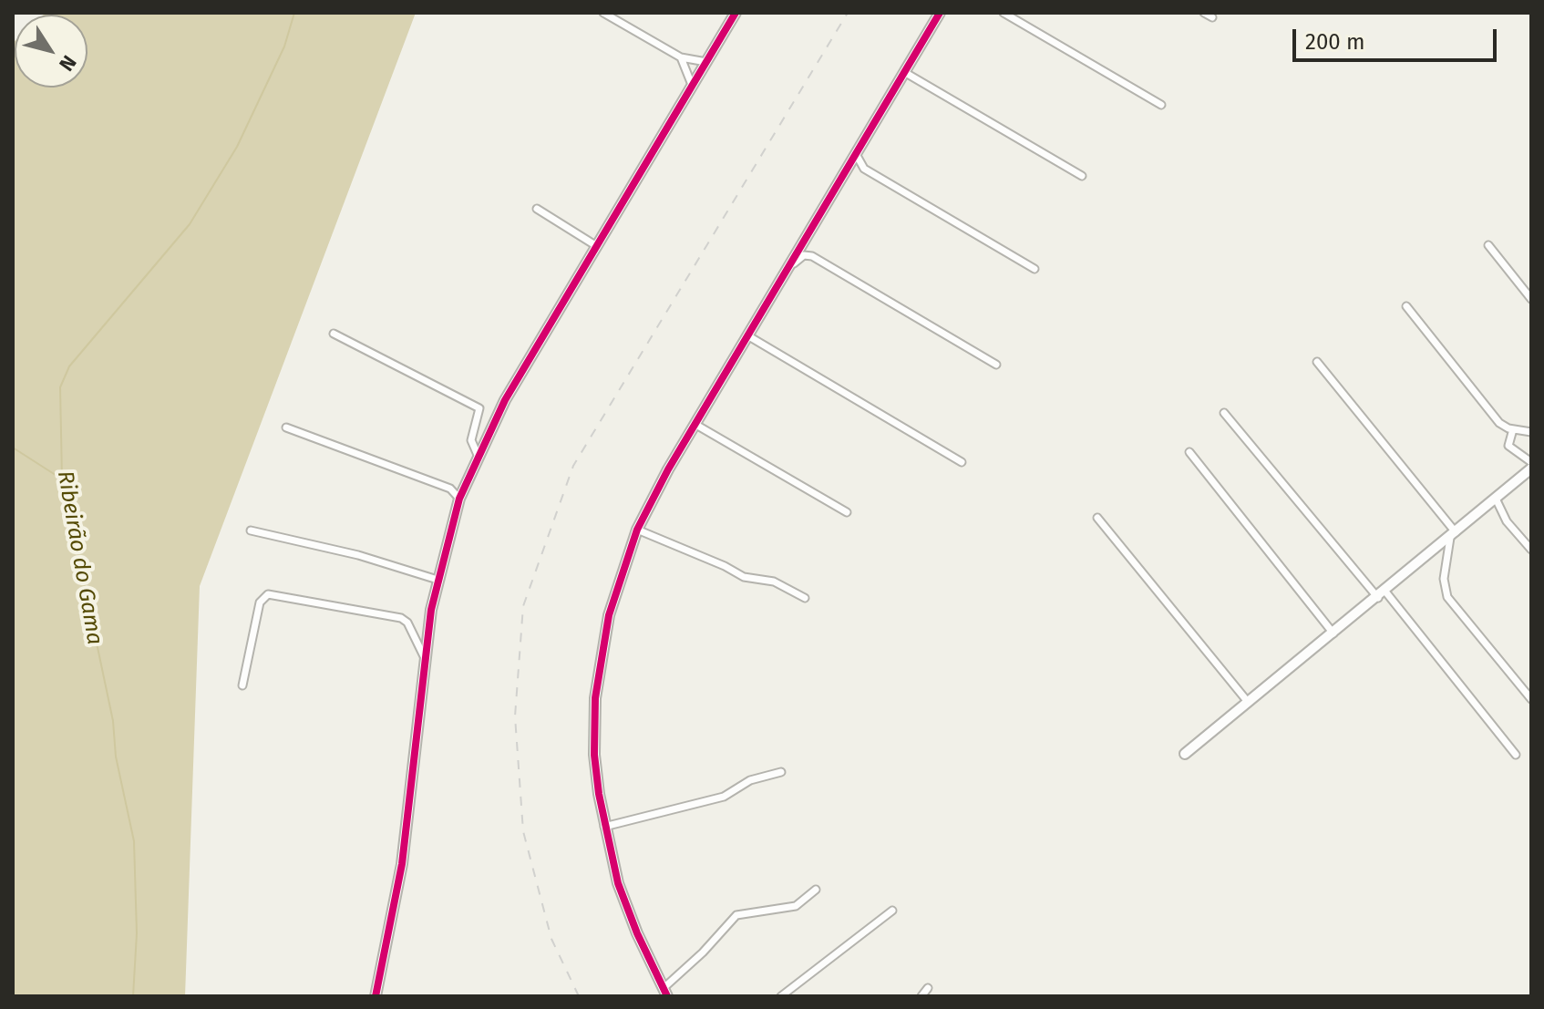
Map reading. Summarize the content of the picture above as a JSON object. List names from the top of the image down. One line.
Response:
{"water":["Ribeirão do Gama"],"scale_bar":"200 m","north":"bottom right"}
